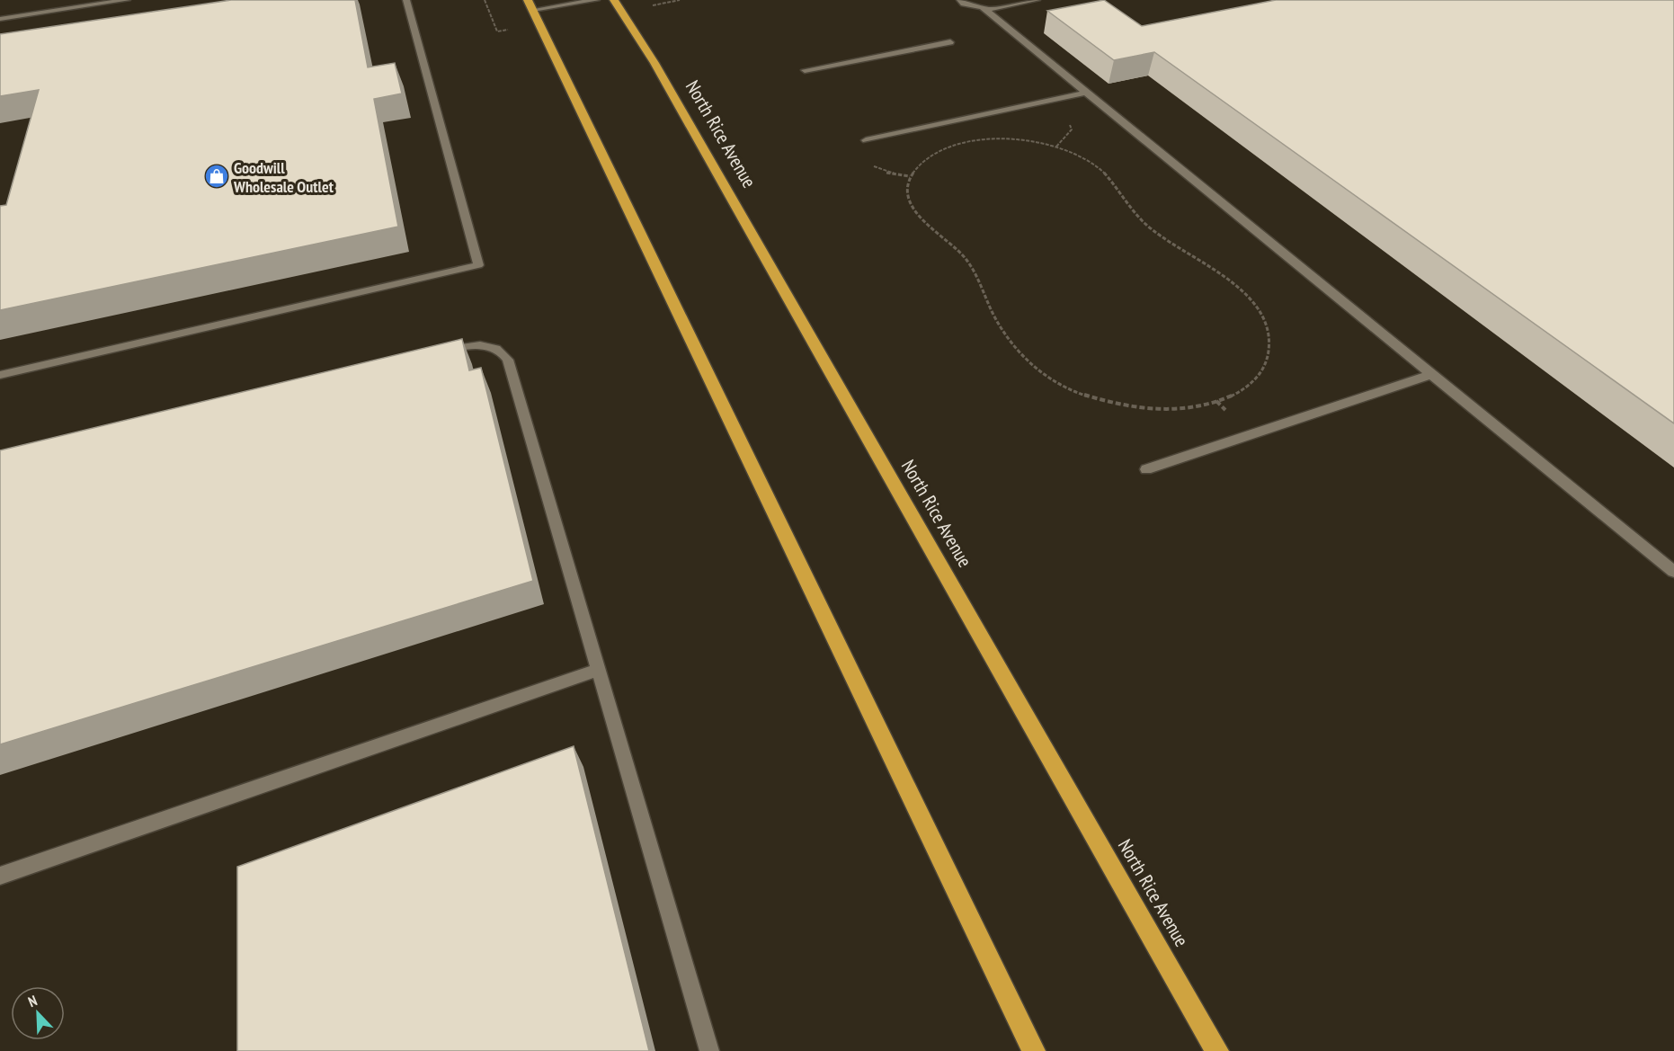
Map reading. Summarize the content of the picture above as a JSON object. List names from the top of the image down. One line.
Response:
{"streets":{"highway":["North Rice Avenue"]},"places":{"shop":["Goodwill Wholesale Outlet"]},"north":"top left"}
